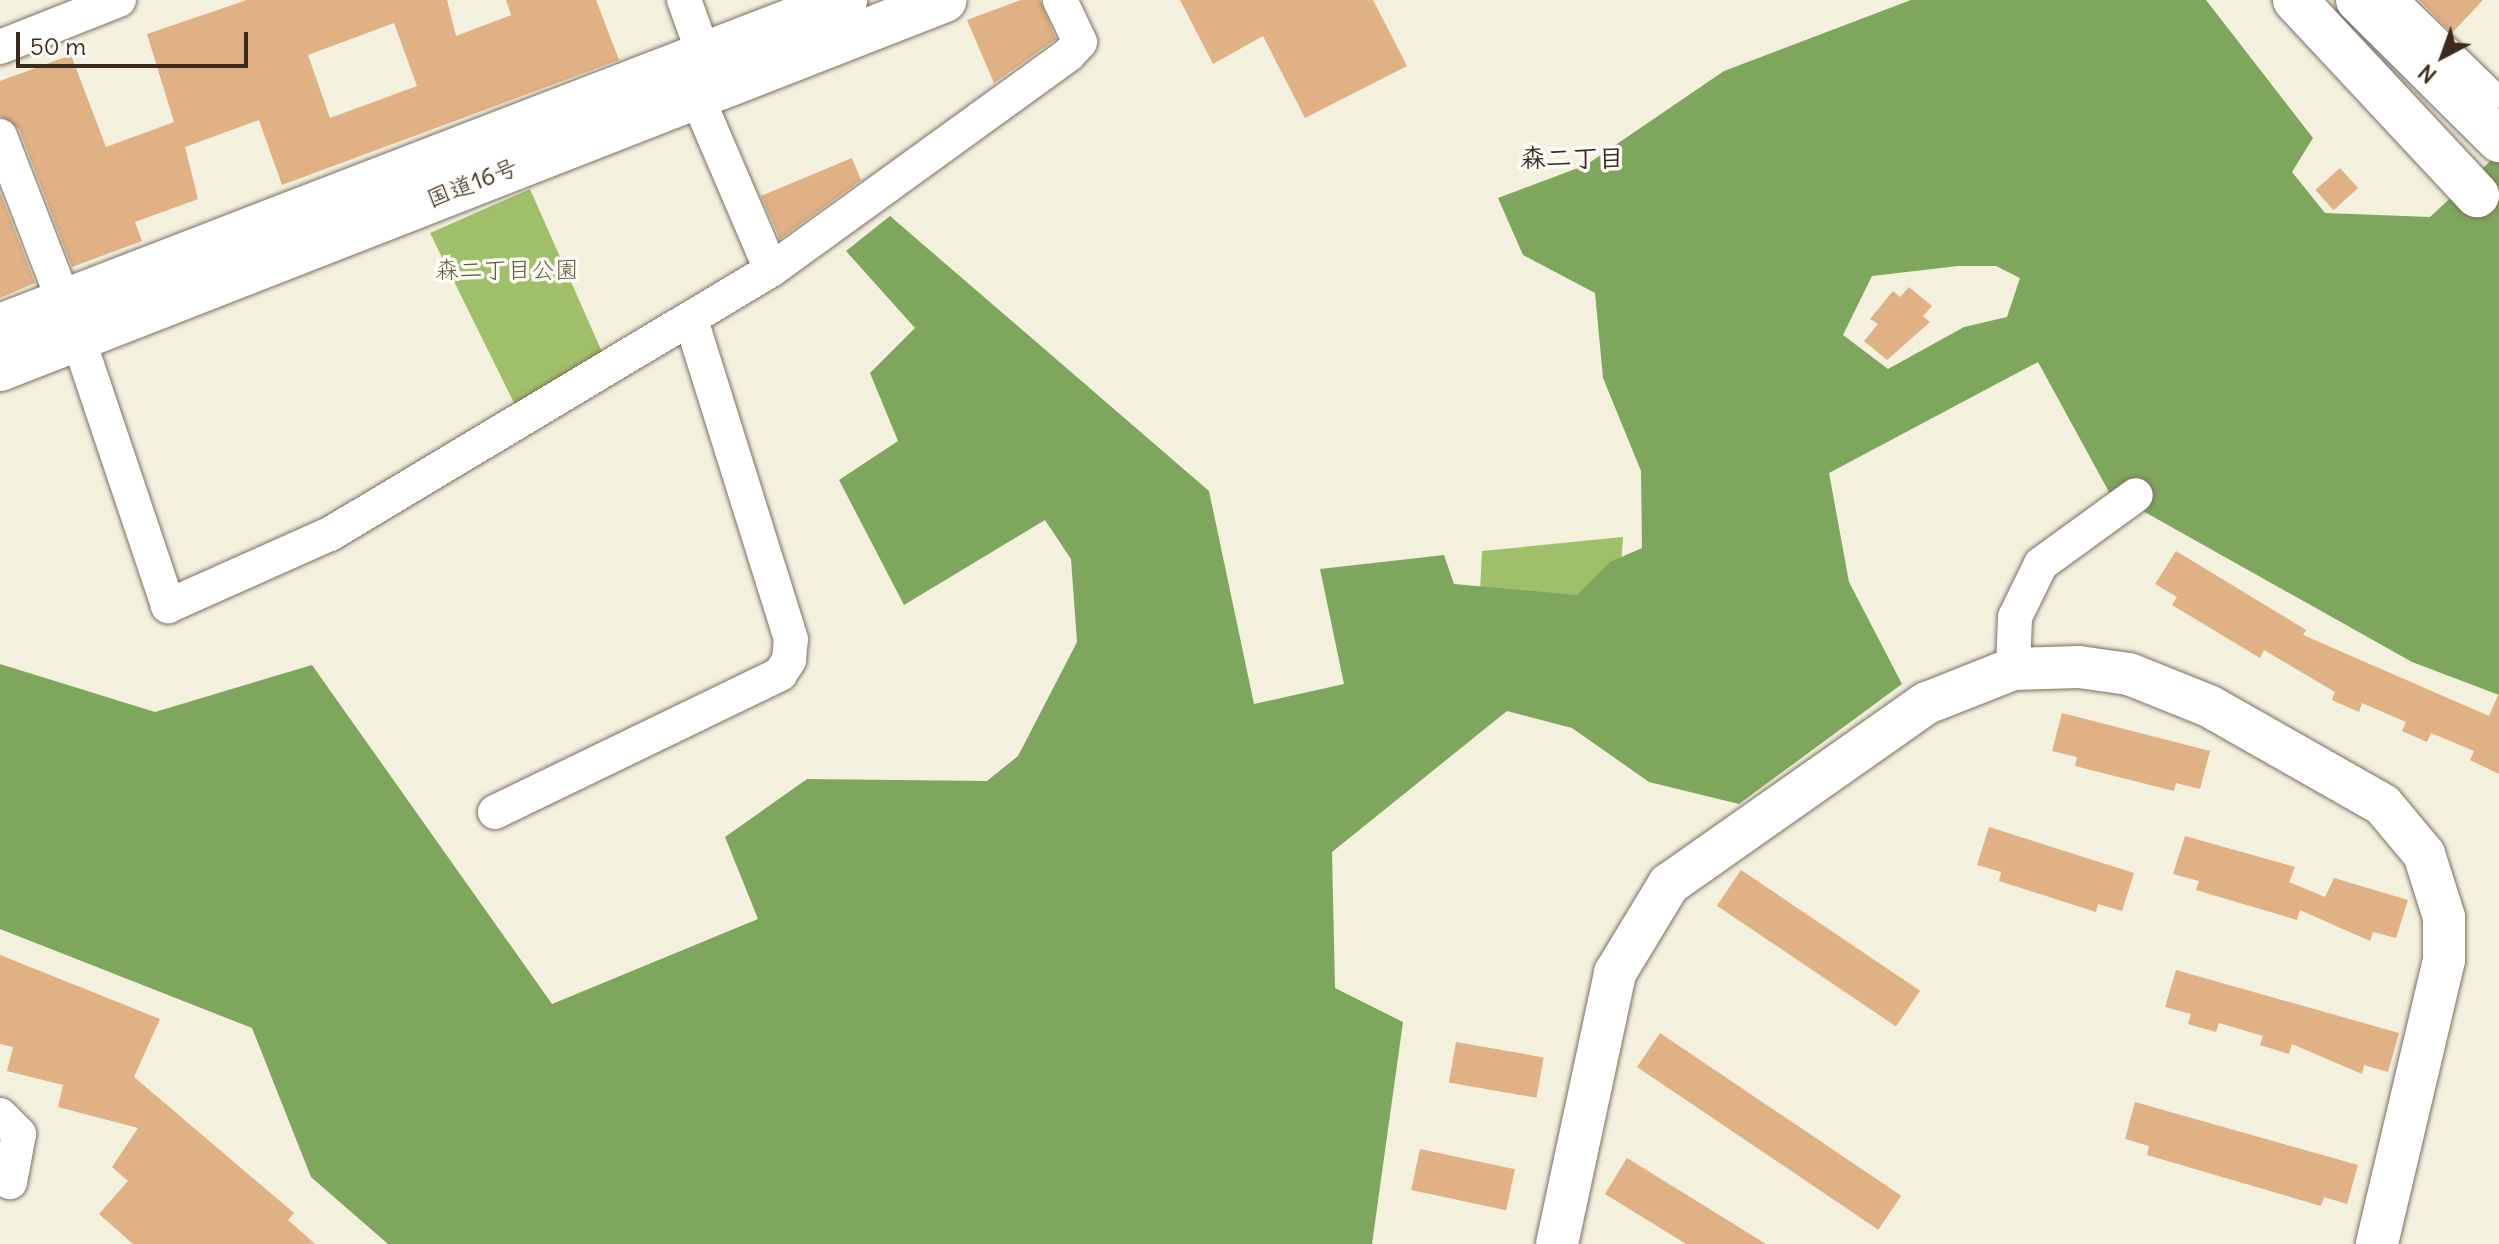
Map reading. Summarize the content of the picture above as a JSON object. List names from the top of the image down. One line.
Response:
{"streets":{"main road":["国道16号"]},"districts":["森二丁目"],"parks":["森二丁目公園"],"scale_bar":"50 m","north":"bottom left"}
